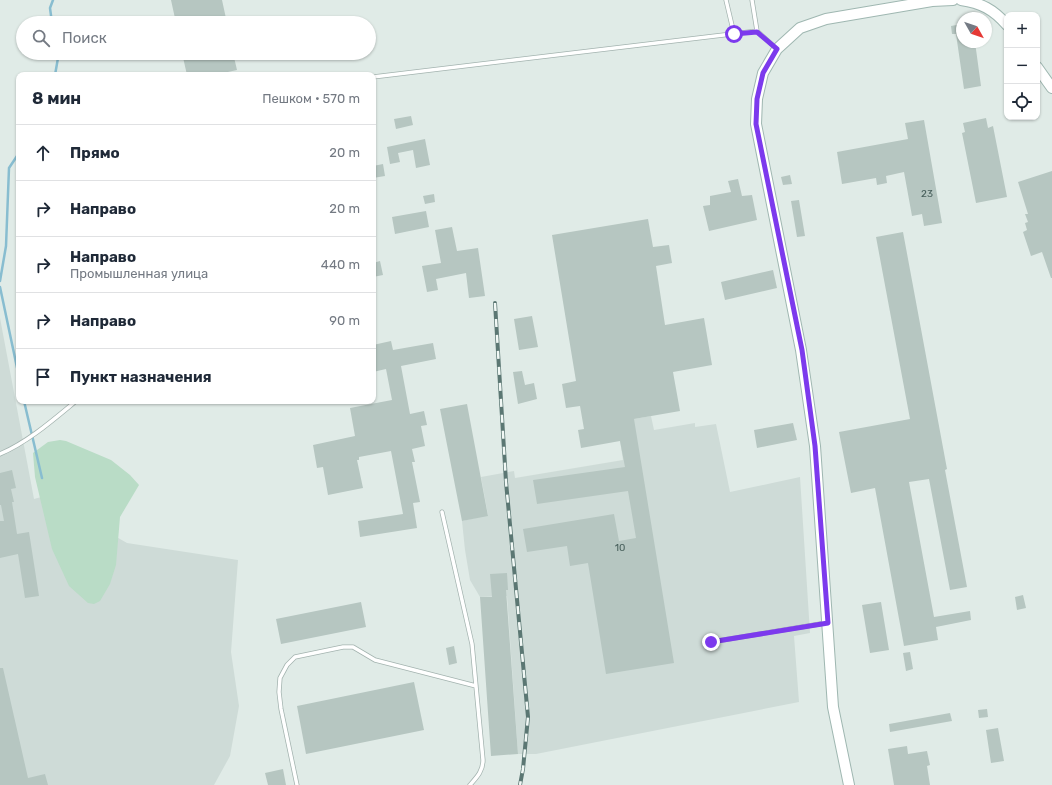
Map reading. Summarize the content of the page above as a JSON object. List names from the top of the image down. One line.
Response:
{"house_numbers":["23","10"],"north":"bottom right","page":{"map_buttons":["+","−"],"search":"Поиск","heading":["8 мин","Пешком · 570 m"],"list":[["Прямо","20 m"],["Направо","20 m"],["Направо","Промышленная улица","440 m"],["Направо","90 m"],"Пункт назначения"]}}
